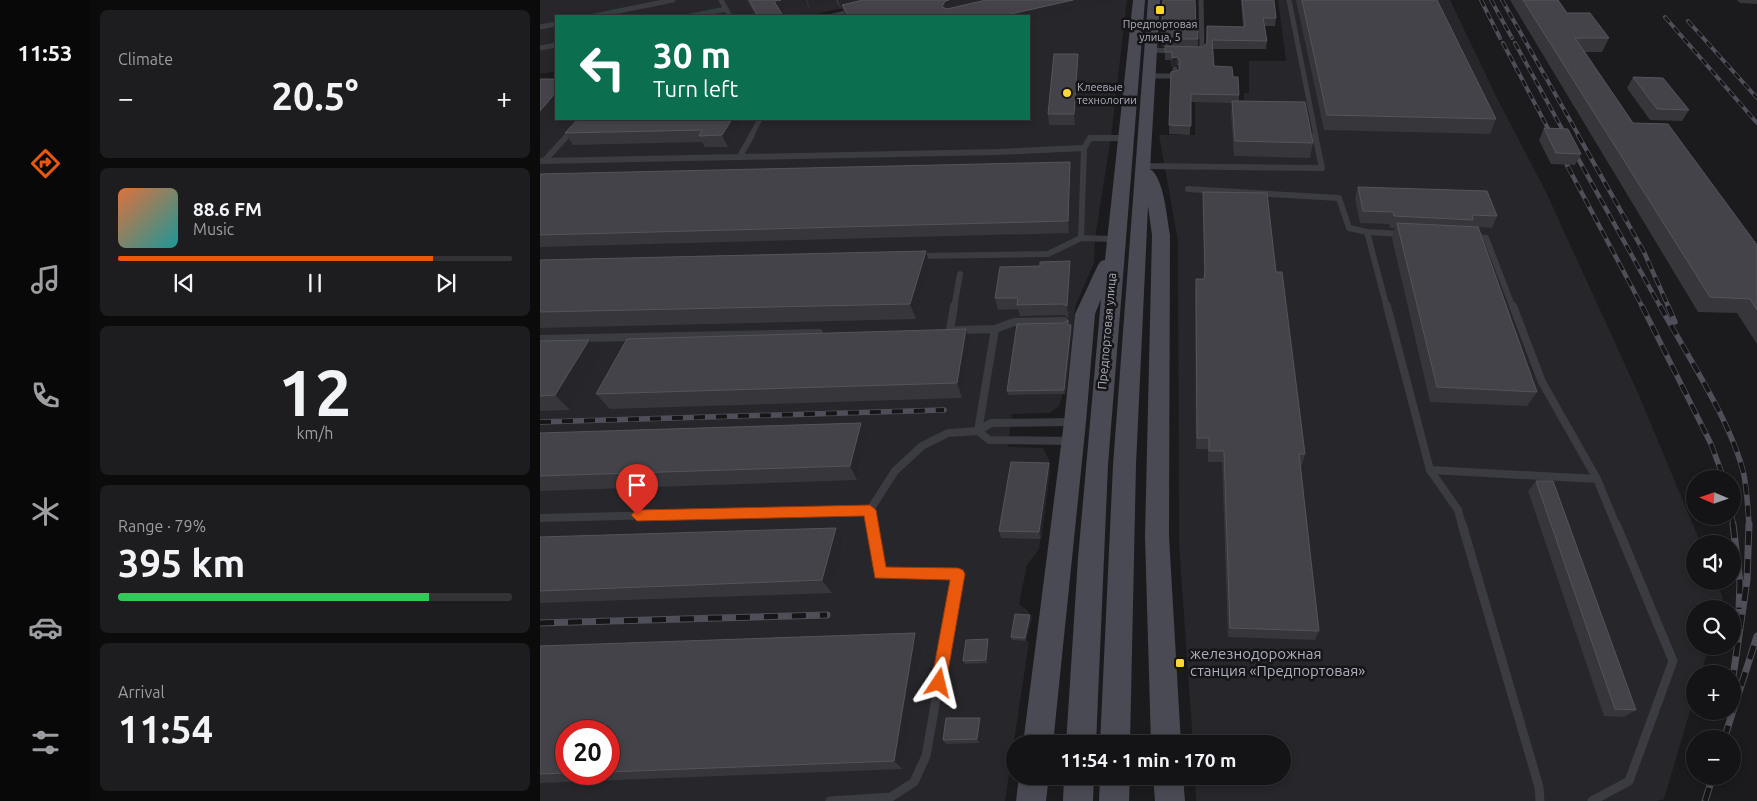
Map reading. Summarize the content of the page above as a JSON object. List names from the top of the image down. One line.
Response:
{"streets":{"main road":["Предпортовая улица"]},"places":{"transit":["Предпортовая улица, 5","железнодорожная станция «Предпортовая»"],"other":["Клеевые технологии"]},"north":"left","page":{"tabs":"11:53","tile":["Climate",["12","km/h"],["Range · 79%","395 km"],["Arrival","11:54"]],"turn":["30 m","Turn left"],"heat":["−","20.5°","+"],"song":["88.6 FM","Music"],"map_buttons":["+","−"],"limit":"20","trip":"11:54 · 1 min · 170 m"}}
